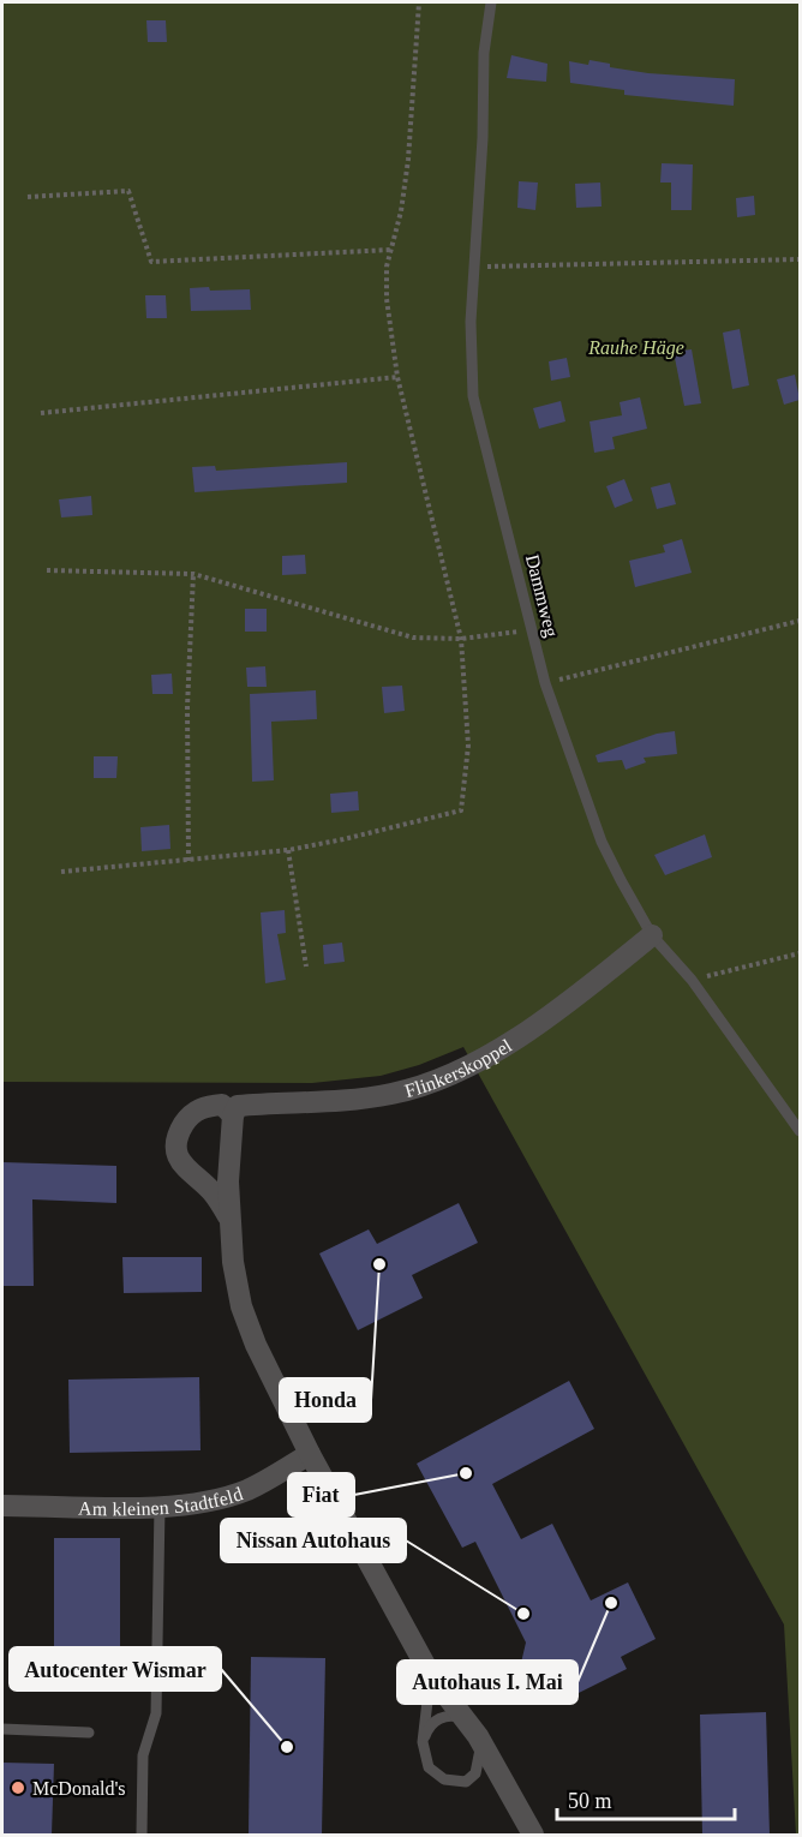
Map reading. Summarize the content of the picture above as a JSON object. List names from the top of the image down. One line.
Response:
{"streets":{"street":["Flinkerskoppel","Am kleinen Stadtfeld"],"lane":["Dammweg"]},"crossings":[["Dammweg","Flinkerskoppel"]],"parks":["Rauhe Häge"],"places":["Honda","Fiat","Autohaus I. Mai","Nissan Autohaus","Autocenter Wismar","McDonald's"],"scale_bar":"50 m"}
